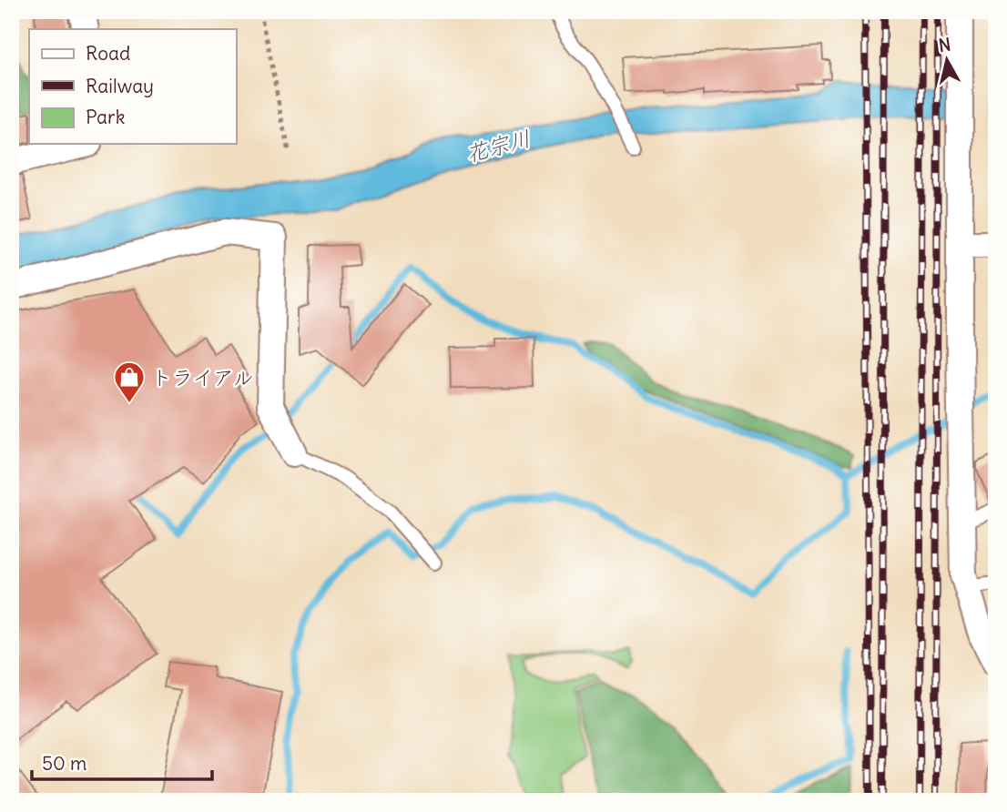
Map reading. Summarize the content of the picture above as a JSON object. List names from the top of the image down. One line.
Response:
{"water":["花宗川"],"places":{"shop":["トライアル"]},"legend":["Road","Railway","Park"],"scale_bar":"50 m","north":"top"}
